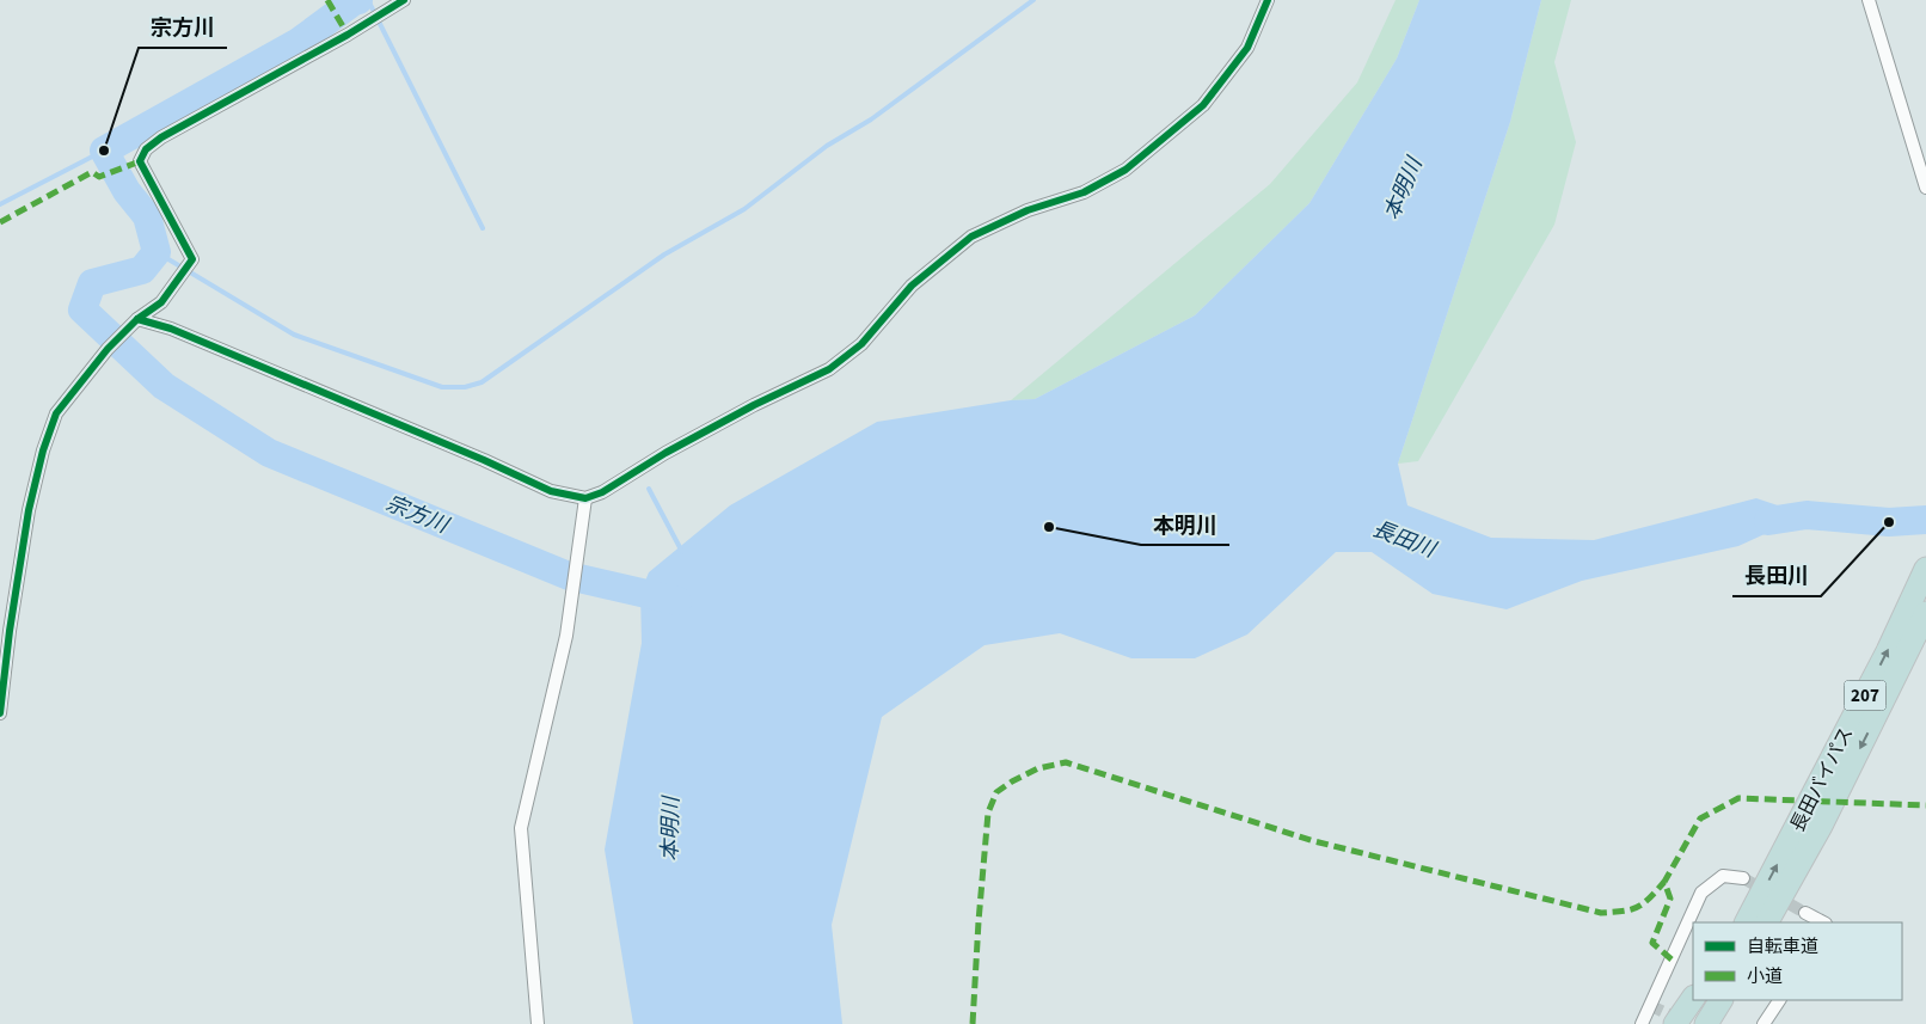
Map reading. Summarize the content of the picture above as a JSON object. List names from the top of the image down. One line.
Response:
{"streets":{"highway":["207","長田バイパス"]},"water":["本明川","宗方川","長田川"],"places":["宗方川","長田川","本明川"],"legend":["自転車道","小道"]}
